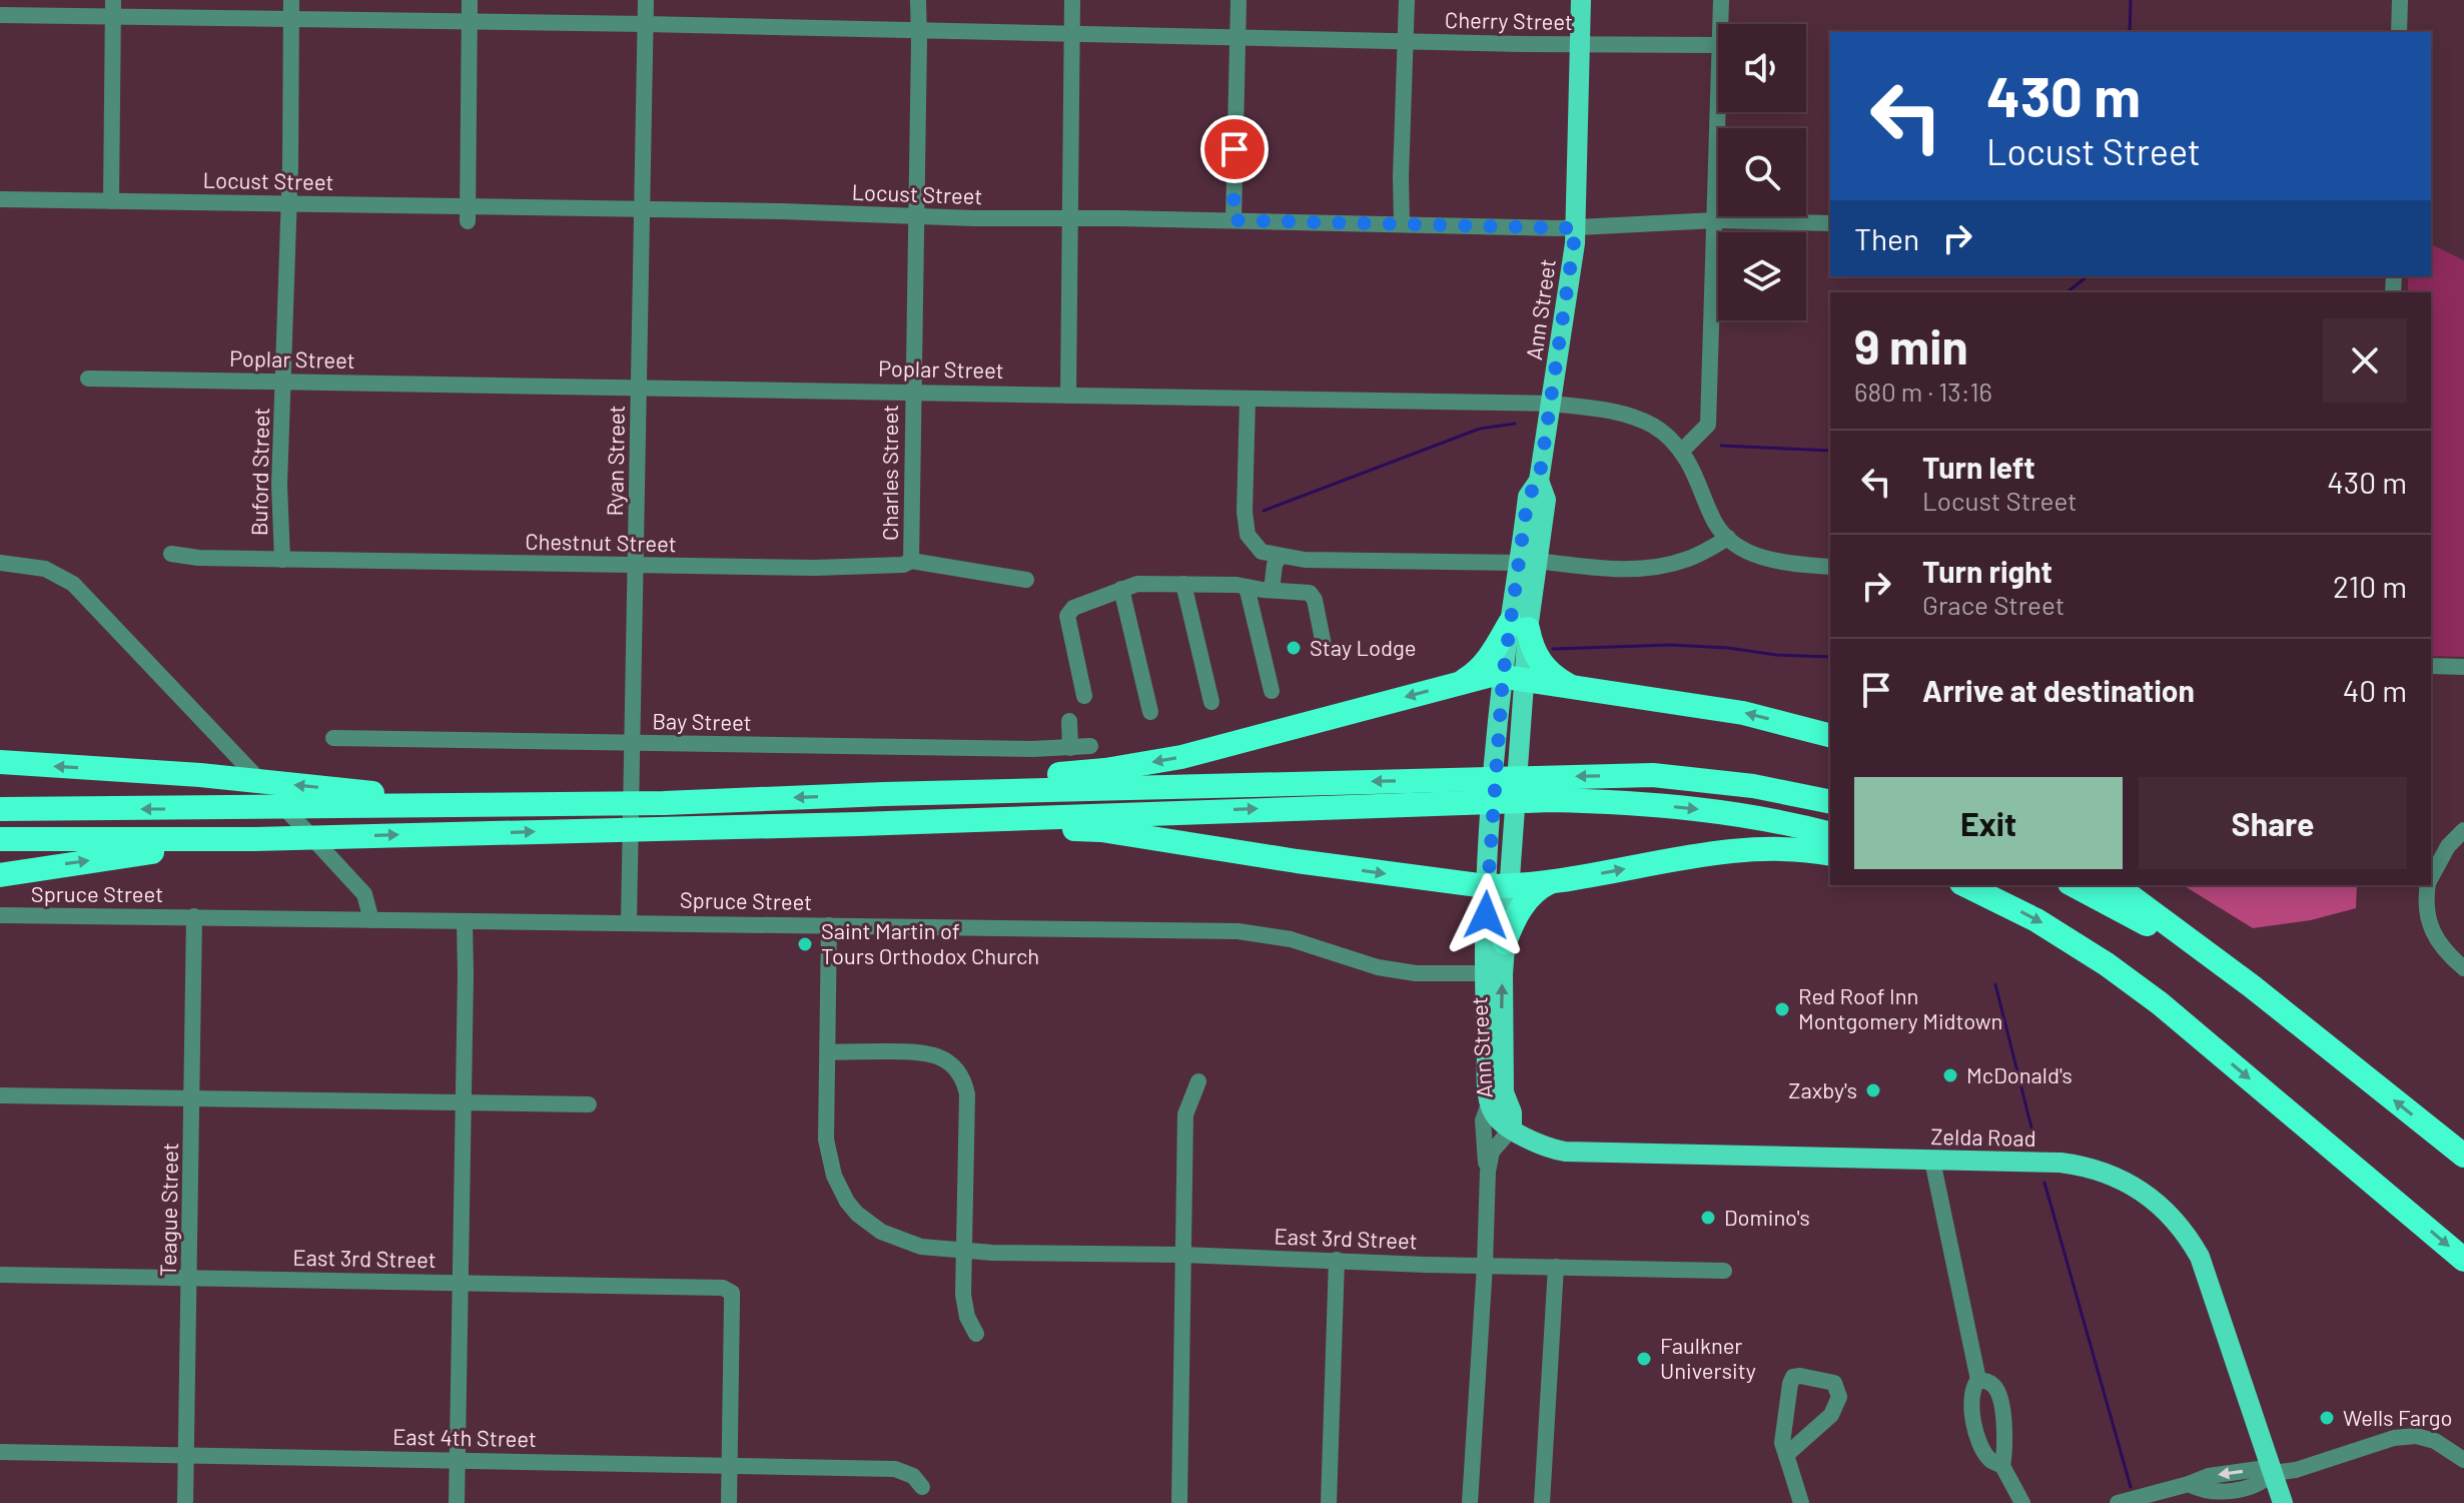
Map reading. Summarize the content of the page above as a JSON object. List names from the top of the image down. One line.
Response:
{"streets":{"main road":["Ann Street","Zelda Road"],"street":["Cherry Street","Locust Street","Poplar Street","Ryan Street","Buford Street","Charles Street","Chestnut Street","Bay Street","Spruce Street","Teague Street","East 3rd Street","East 4th Street"]},"crossings":[["Cherry Street","Ann Street"],["Cherry Street","Ryan Street"],["Cherry Street","Buford Street"],["Cherry Street","Charles Street"],["Locust Street","Ann Street"],["Locust Street","Ryan Street"],["Locust Street","Buford Street"],["Locust Street","Charles Street"],["Ann Street","Poplar Street"],["Ann Street","Spruce Street"],["Ann Street","Zelda Road"],["Ann Street","East 3rd Street"],["Poplar Street","Ryan Street"],["Poplar Street","Buford Street"],["Poplar Street","Charles Street"],["Ryan Street","Chestnut Street"],["Ryan Street","Bay Street"],["Ryan Street","Spruce Street"],["Buford Street","Chestnut Street"],["Charles Street","Chestnut Street"],["Spruce Street","Teague Street"],["Spruce Street","East 3rd Street"],["Teague Street","East 3rd Street"],["Teague Street","East 4th Street"],["East 3rd Street","East 4th Street"]],"places":["Stay Lodge","Saint Martin of Tours Orthodox Church","Red Roof Inn Montgomery Midtown","McDonald's","Zaxby's","Domino's","Faulkner University","Wells Fargo"],"page":{"turn":["430 m","Locust Street"],"then":"Then","heading":["9 min","680 m · 13:16"],"list":[{"name":"Turn left","note":"Locust Street","value":"430 m"},{"name":"Turn right","note":"Grace Street","value":"210 m"},{"name":"Arrive at destination","value":"40 m"}],"buttons":["Exit","Share"]}}
